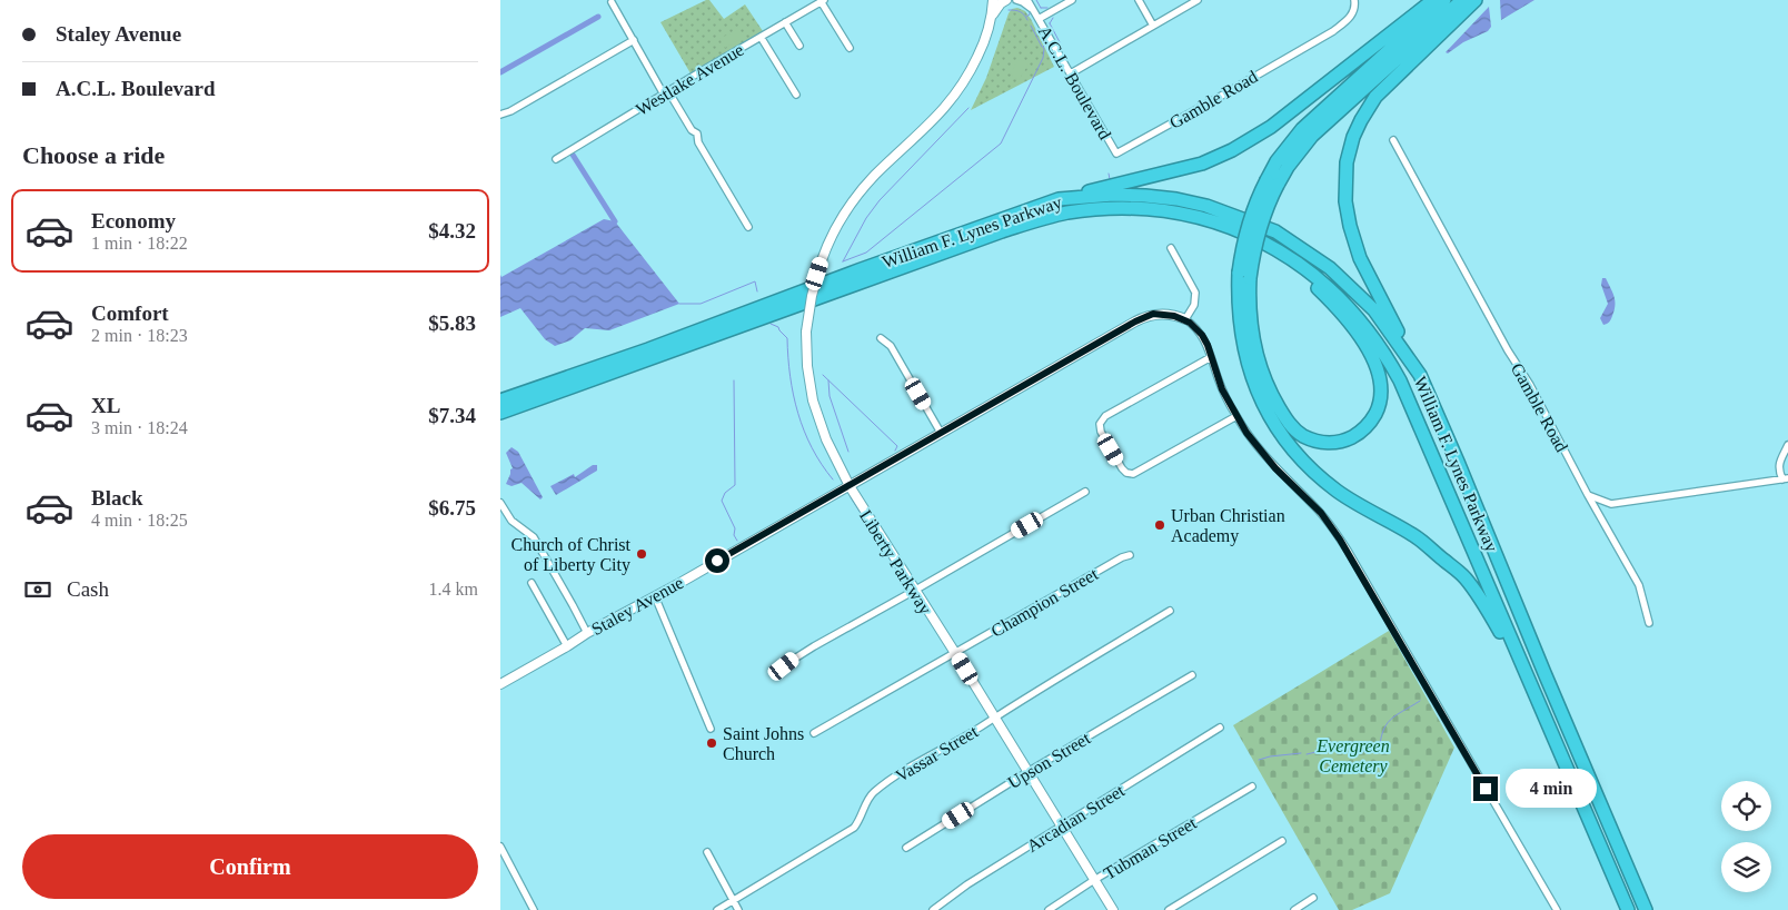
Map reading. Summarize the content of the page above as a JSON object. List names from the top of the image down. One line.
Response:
{"streets":{"highway":["William F. Lynes Parkway"],"street":["Westlake Avenue","A.C.L. Boulevard","Gamble Road","Liberty Parkway","Champion Street","Staley Avenue","Vassar Street","Upson Street","Arcadian Street","Tubman Street"]},"crossings":[["A.C.L. Boulevard","Gamble Road"],["Liberty Parkway","Champion Street"],["Liberty Parkway","Staley Avenue"],["Liberty Parkway","Vassar Street"],["Liberty Parkway","Upson Street"],["Liberty Parkway","Arcadian Street"],["Liberty Parkway","Tubman Street"]],"parks":["Evergreen Cemetery"],"places":["Urban Christian Academy","Church of Christ of Liberty City","Saint Johns Church"],"page":{"banner":["Staley Avenue","A.C.L. Boulevard"],"heading":"Choose a ride","list":[{"name":"Economy","note":"1 min · 18:22","value":"$4.32"},{"name":"Comfort","note":"2 min · 18:23","value":"$5.83"},{"name":"XL","note":"3 min · 18:24","value":"$7.34"},{"name":"Black","note":"4 min · 18:25","value":"$6.75"}],"pay":["Cash","1.4 km"],"bubble":"4 min","buttons":"Confirm"}}
